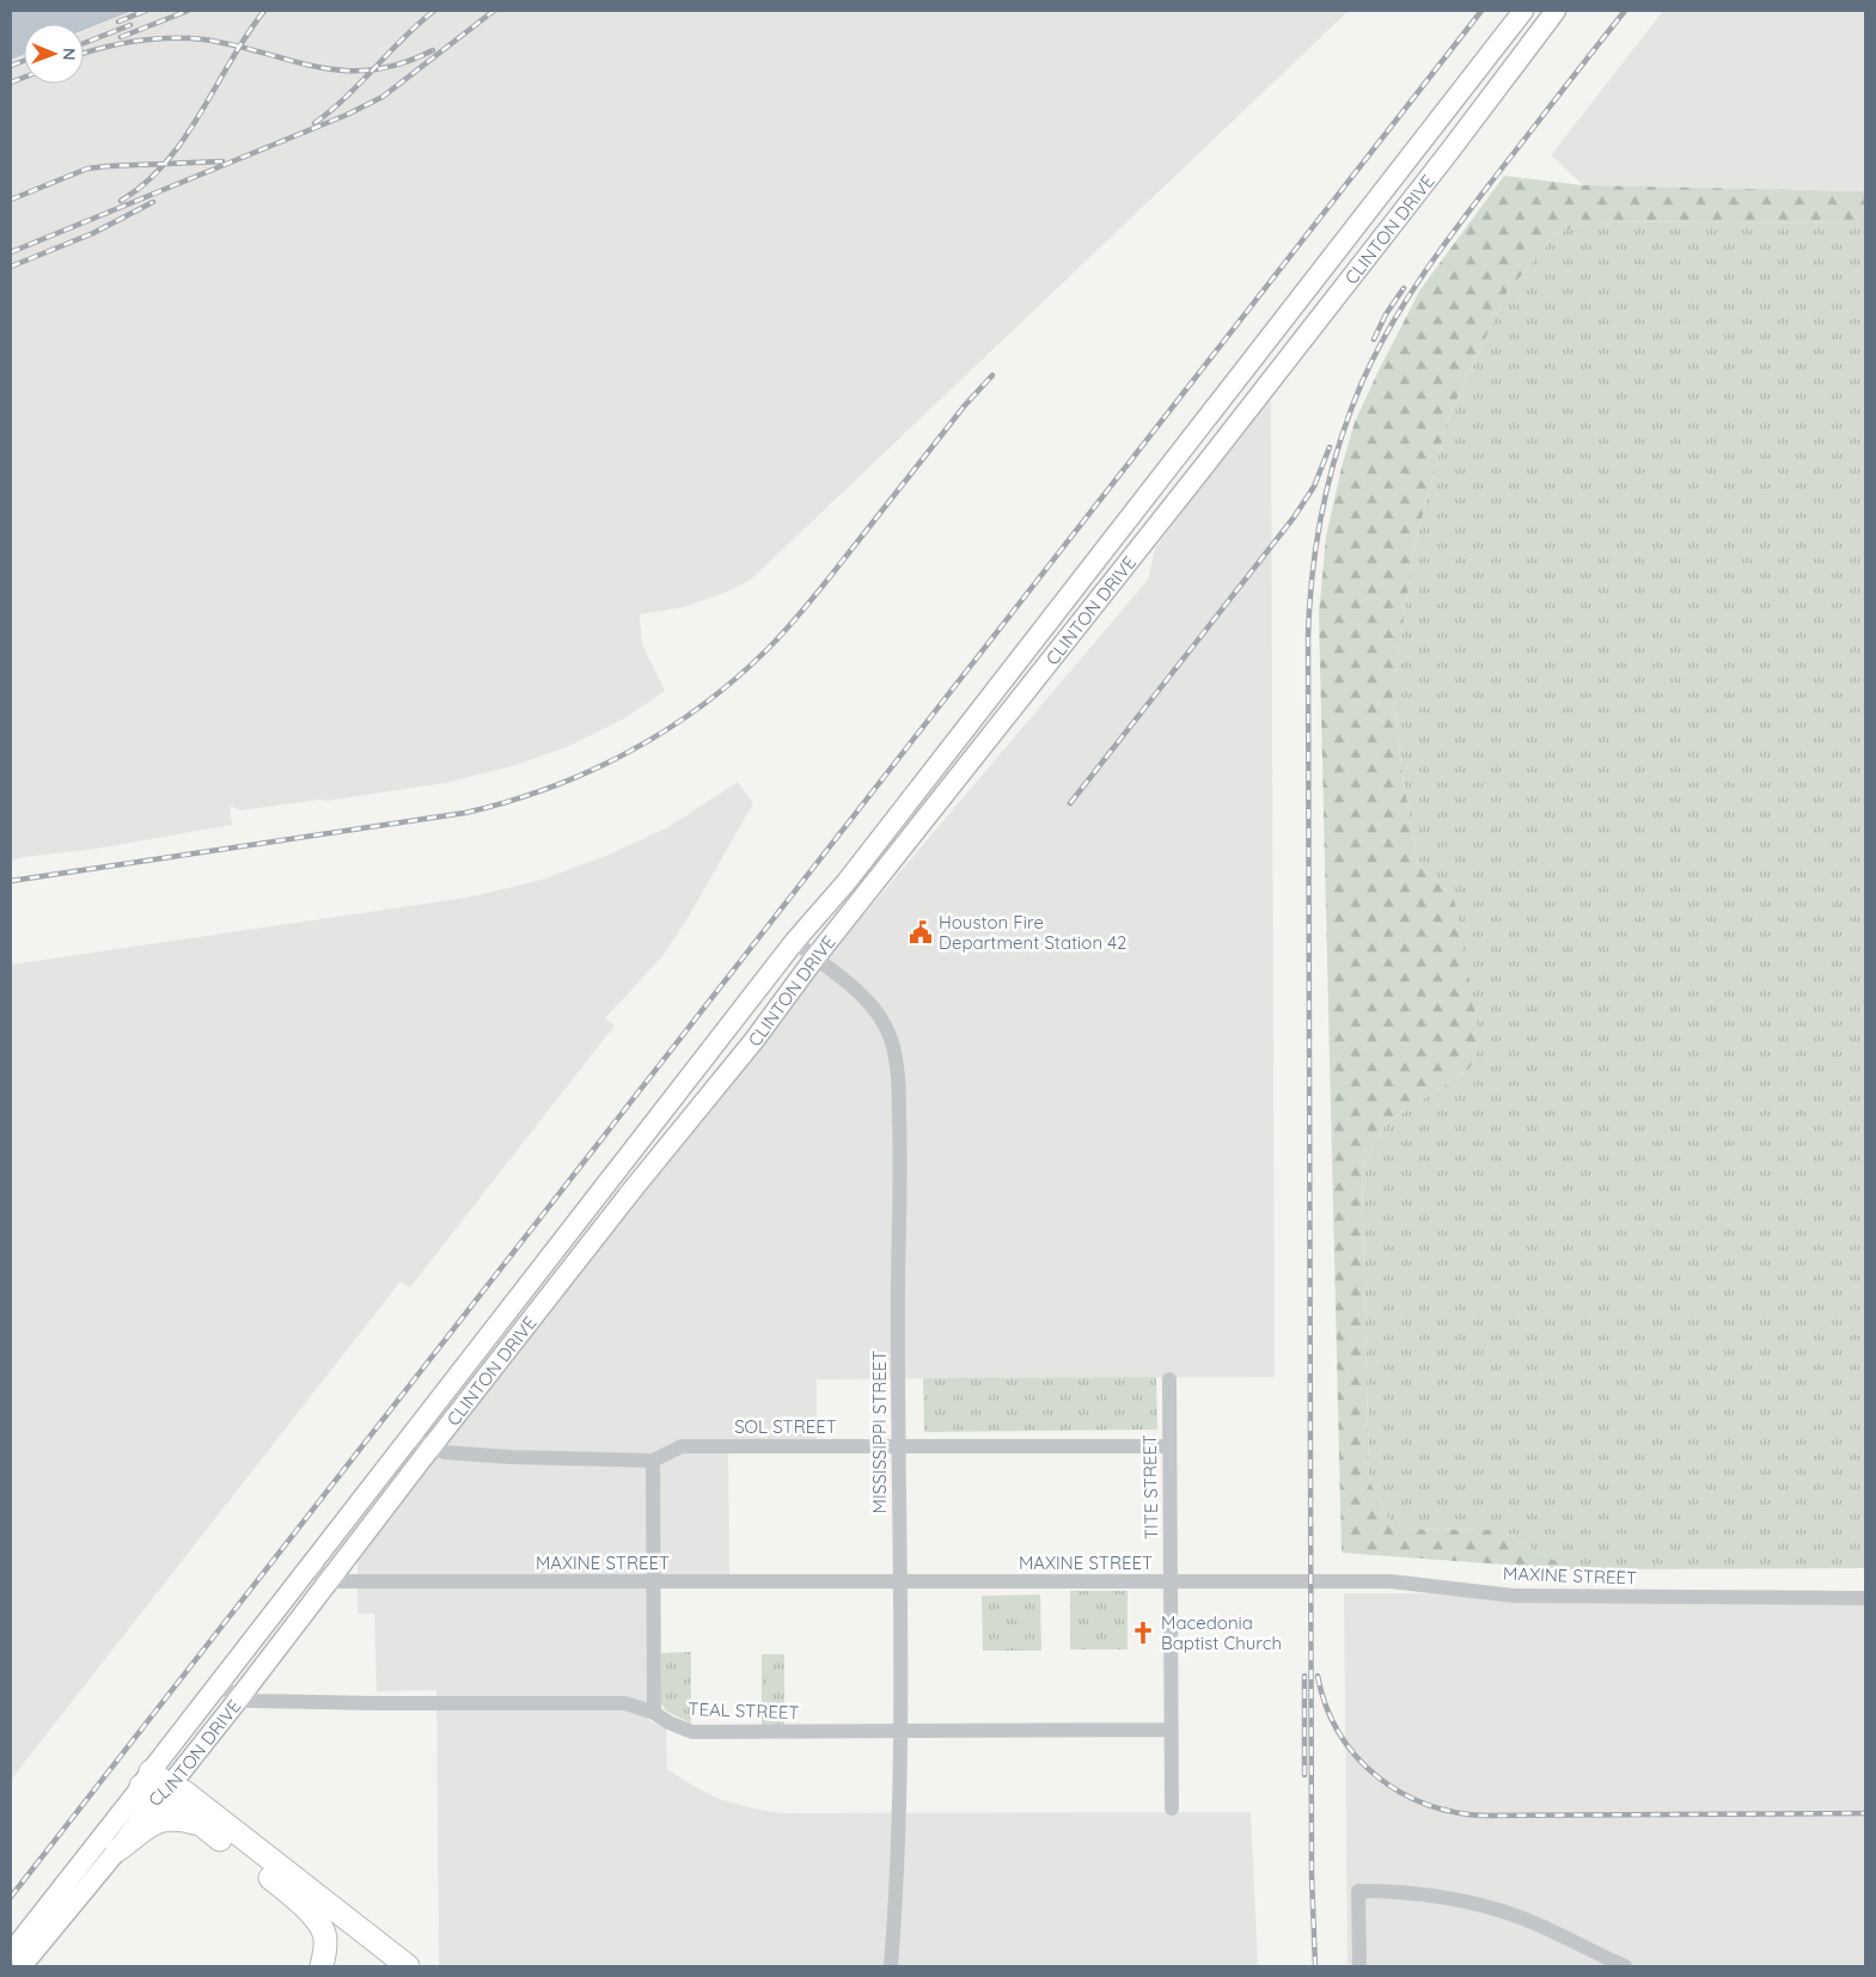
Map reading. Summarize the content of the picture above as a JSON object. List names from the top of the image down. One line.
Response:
{"streets":{"main road":["CLINTON DRIVE"],"street":["SOL STREET","MISSISSIPPI STREET","TITE STREET","MAXINE STREET","TEAL STREET"]},"crossings":[["CLINTON DRIVE","SOL STREET"],["CLINTON DRIVE","MISSISSIPPI STREET"],["CLINTON DRIVE","MAXINE STREET"],["CLINTON DRIVE","TEAL STREET"],["SOL STREET","MISSISSIPPI STREET"],["SOL STREET","TITE STREET"],["MISSISSIPPI STREET","MAXINE STREET"],["MISSISSIPPI STREET","TEAL STREET"],["TITE STREET","MAXINE STREET"],["TITE STREET","TEAL STREET"]],"places":{"public building":["Houston Fire Department Station 42"],"church":["Macedonia Baptist Church"]},"north":"right"}
